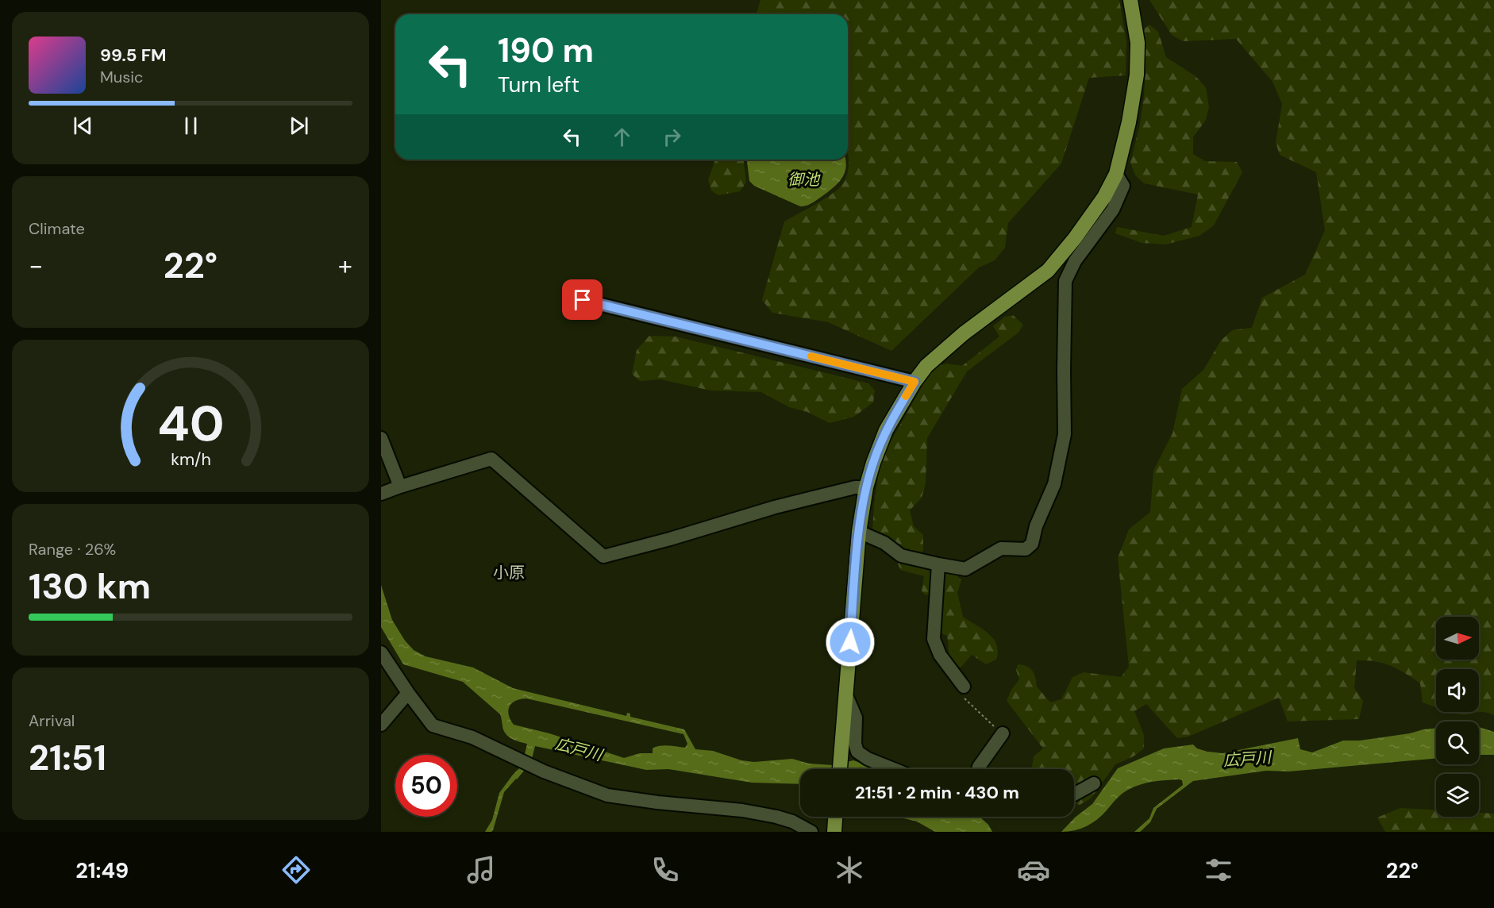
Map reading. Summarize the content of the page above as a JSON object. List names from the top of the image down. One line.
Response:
{"districts":["小原"],"water":["御池","広戸川"],"north":"right","page":{"turn":["190 m","Turn left"],"song":["99.5 FM","Music"],"tile":["Climate",["Range · 26%","130 km"],["Arrival","21:51"]],"heat":["−","22°","+"],"limit":"50","trip":"21:51 · 2 min · 430 m","tabs":["21:49","22°"],"gauge":["40","km/h"]}}
